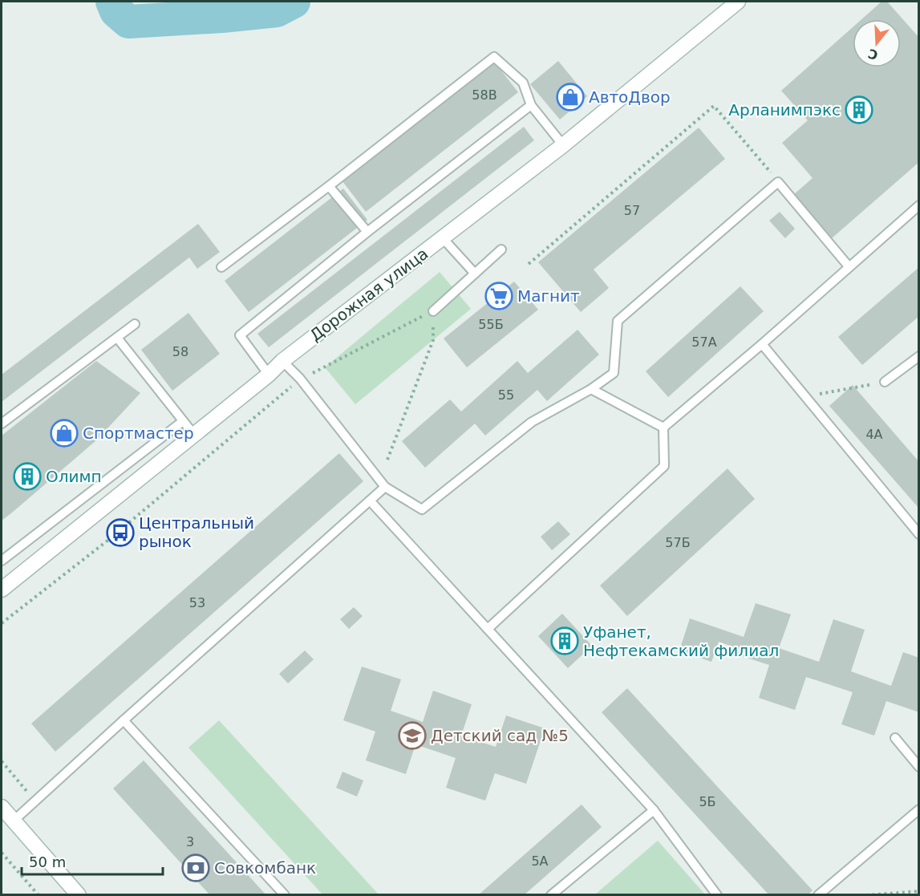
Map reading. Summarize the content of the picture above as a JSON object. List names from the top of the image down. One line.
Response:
{"streets":{"main road":["Дорожная улица"]},"places":{"shop":["АвтоДвор","Спортмастер"],"building":["Арланимпэкс","Олимп","Уфанет, Нефтекамский филиал"],"supermarket":["Магнит"],"bus stop":["Центральный рынок"],"school or university":["Детский сад №5"],"bank":["Совкомбанк"]},"house_numbers":["58В","57","55Б","57А","58","55","4А","57Б","53","5Б","3","5А"],"scale_bar":"50 m","north":"bottom"}
